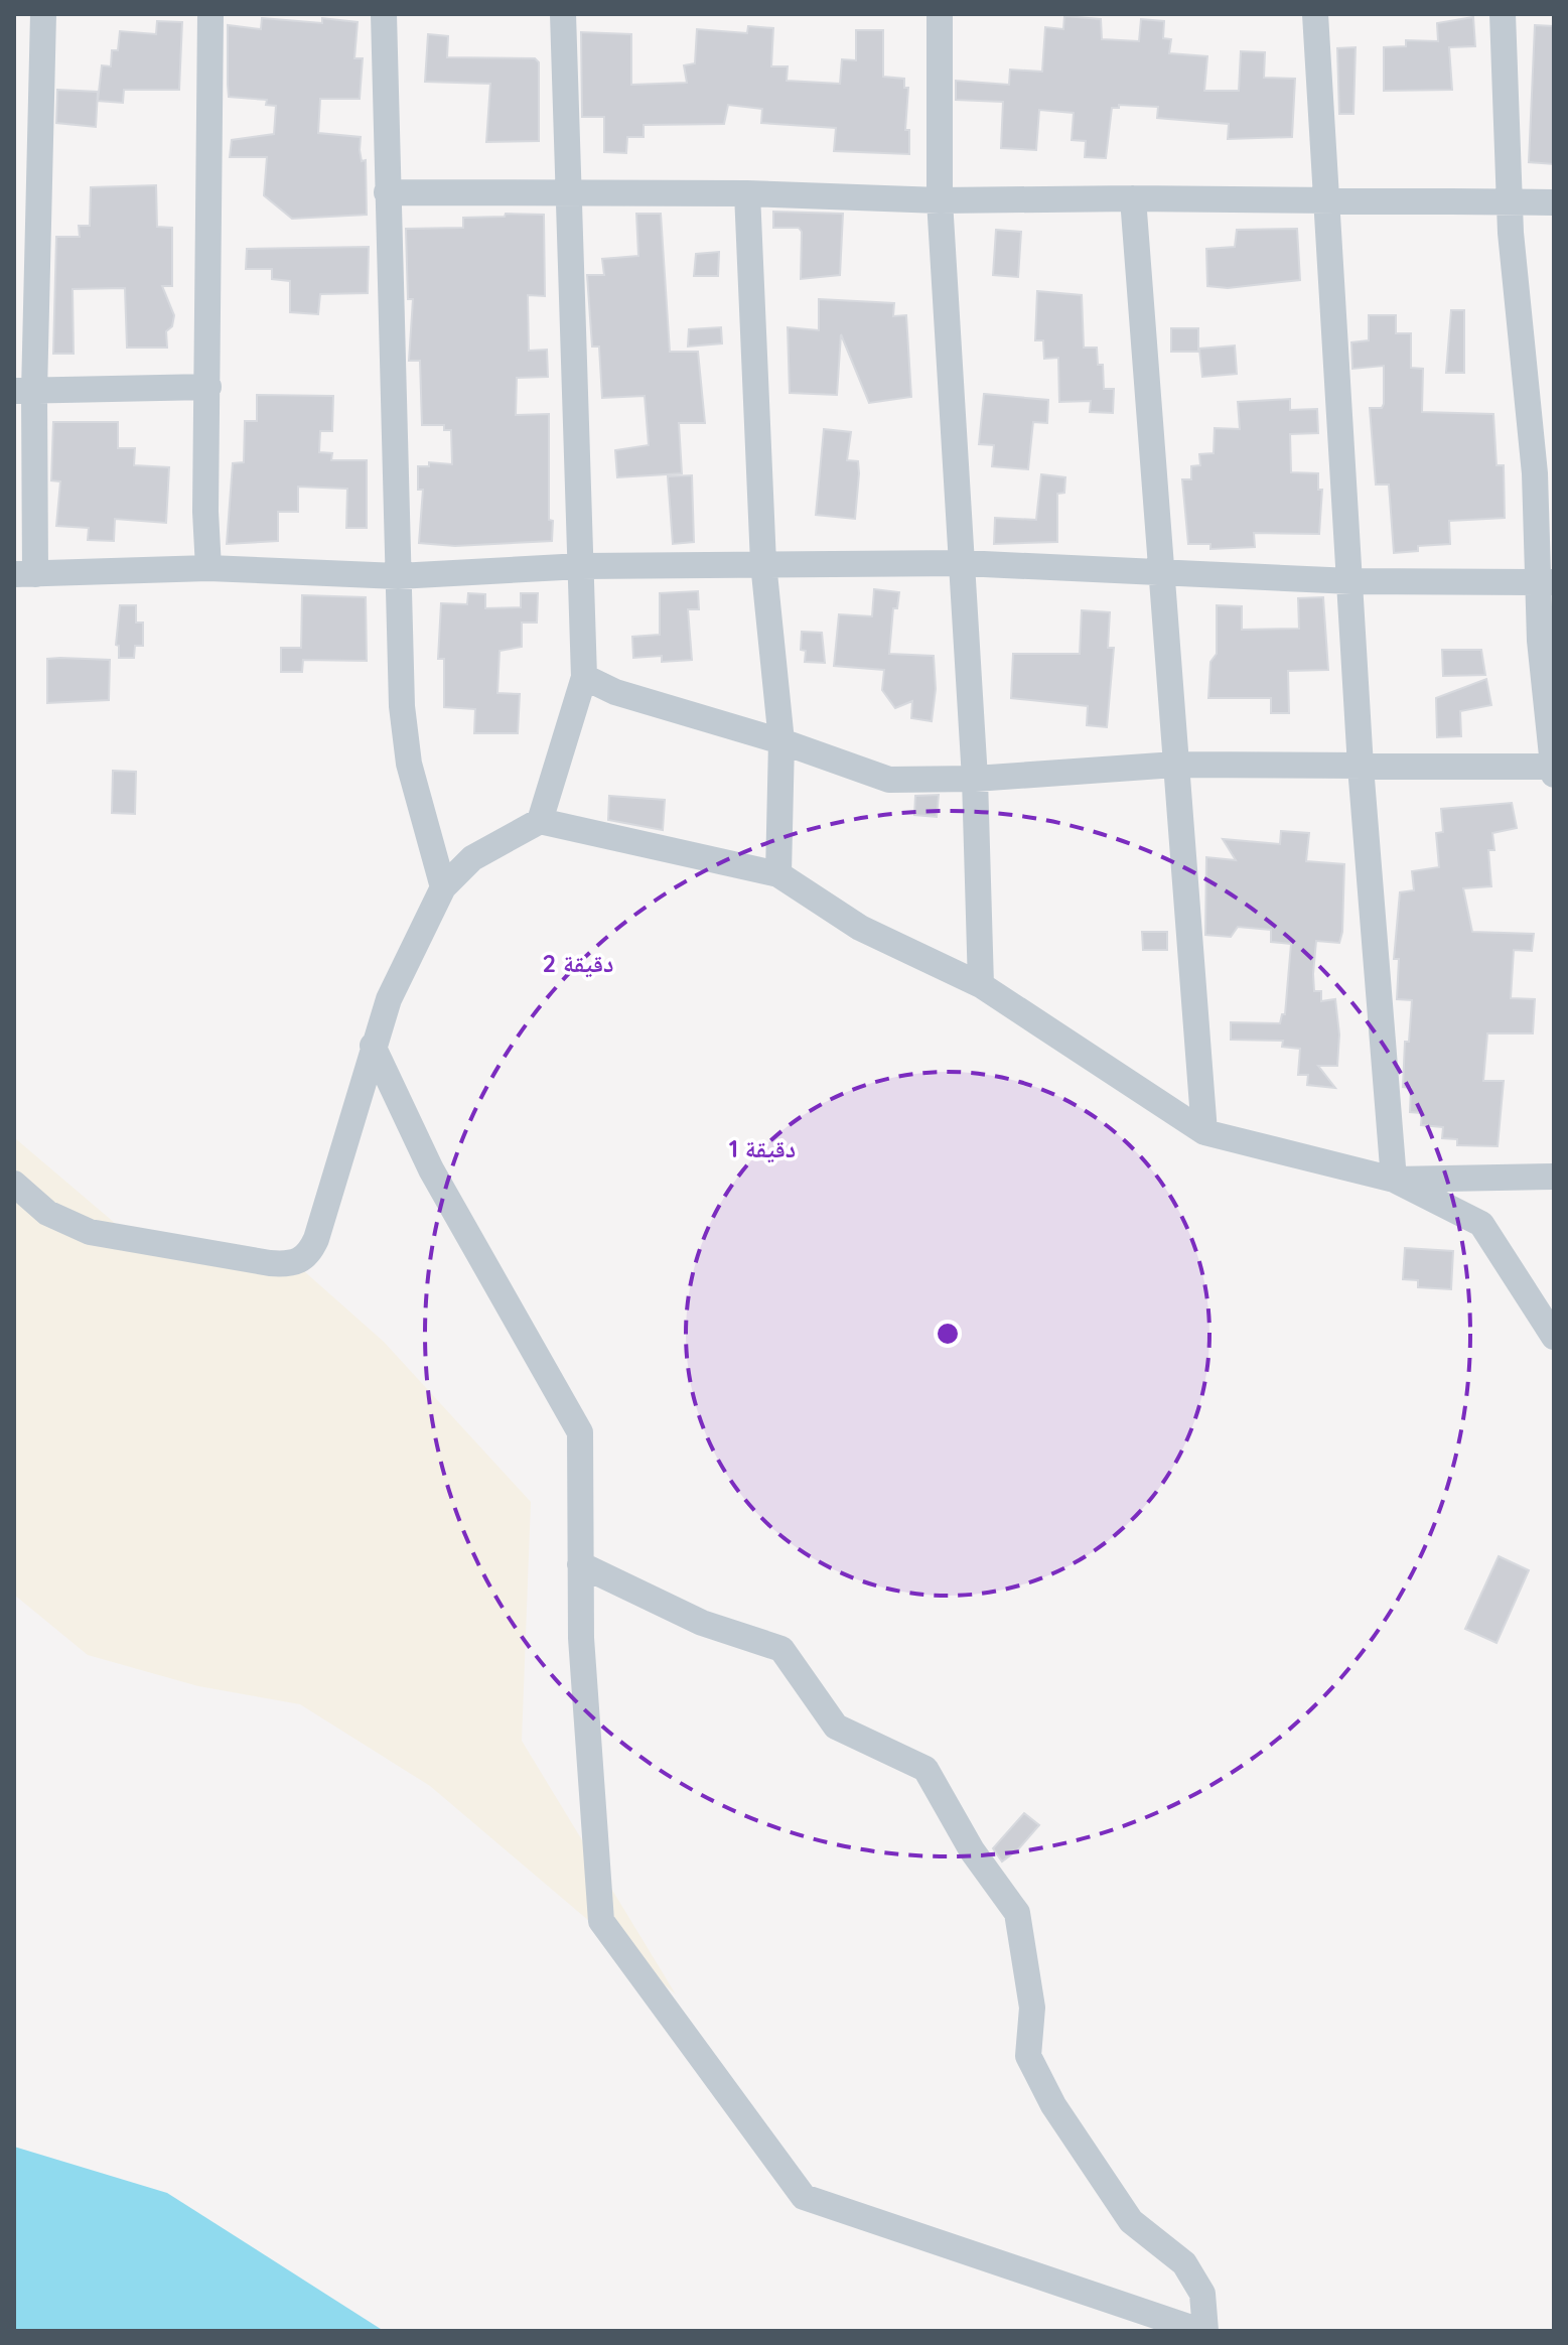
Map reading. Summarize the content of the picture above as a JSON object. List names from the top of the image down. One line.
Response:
{"rings":["2 دقيقة","1 دقيقة"]}
